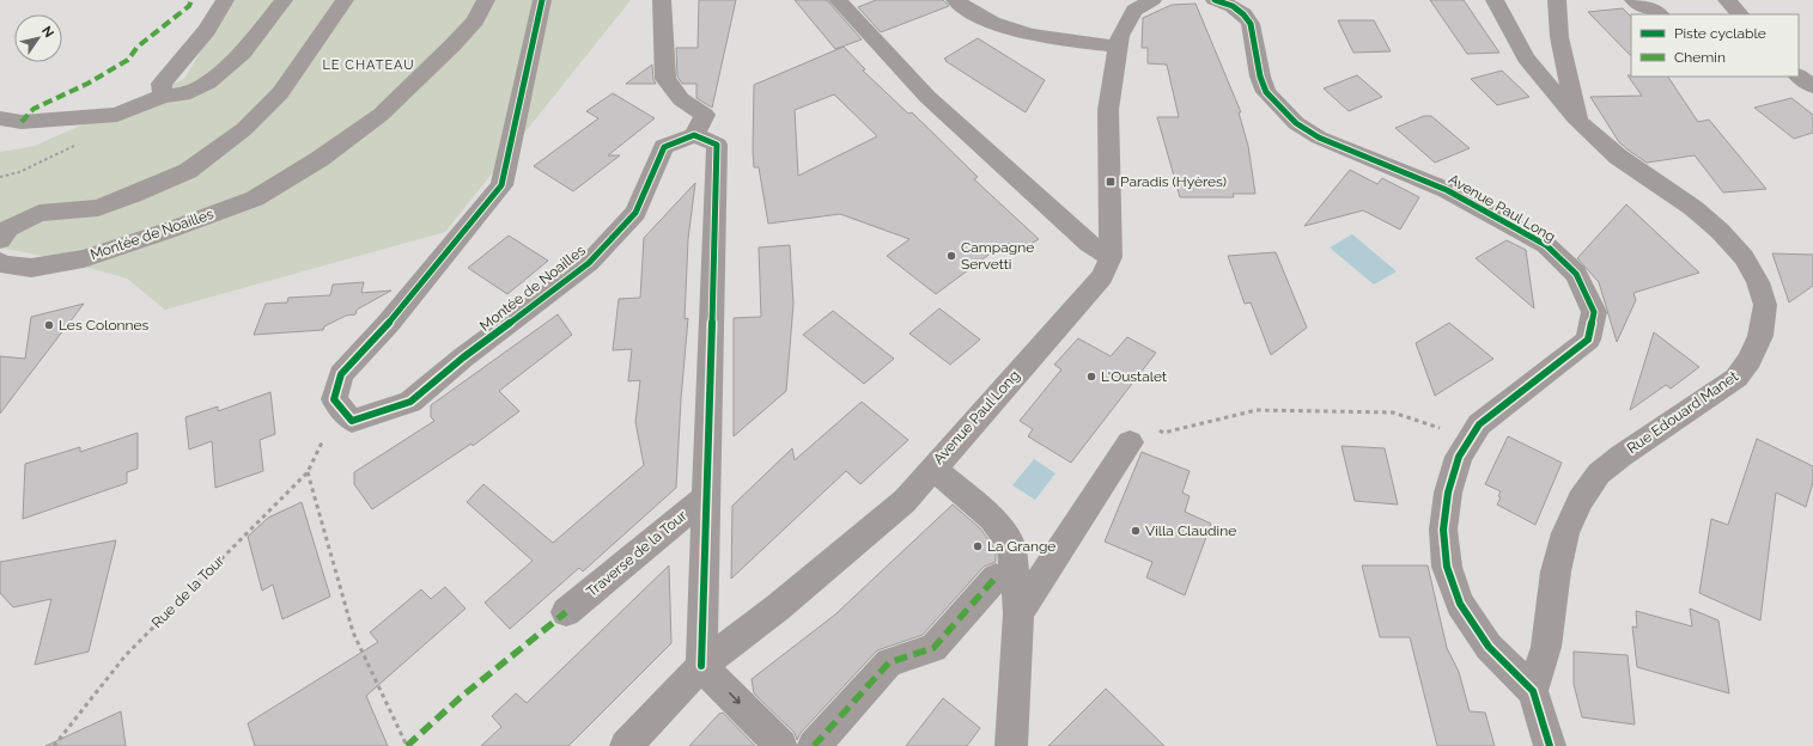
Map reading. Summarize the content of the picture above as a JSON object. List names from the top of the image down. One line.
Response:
{"streets":{"street":["Avenue Paul Long","Montée de Noailles","Rue Edouard Manet","Traverse de la Tour"],"path":["Rue de la Tour"]},"crossings":[["Avenue Paul Long","Rue Edouard Manet"]],"districts":["LE CHATEAU"],"places":{"transit":["Paradis (Hyères)"],"other":["Campagne Servetti","Les Colonnes","L'Oustalet","Villa Claudine","La Grange"]},"legend":["Piste cyclable","Chemin"],"north":"top right"}
